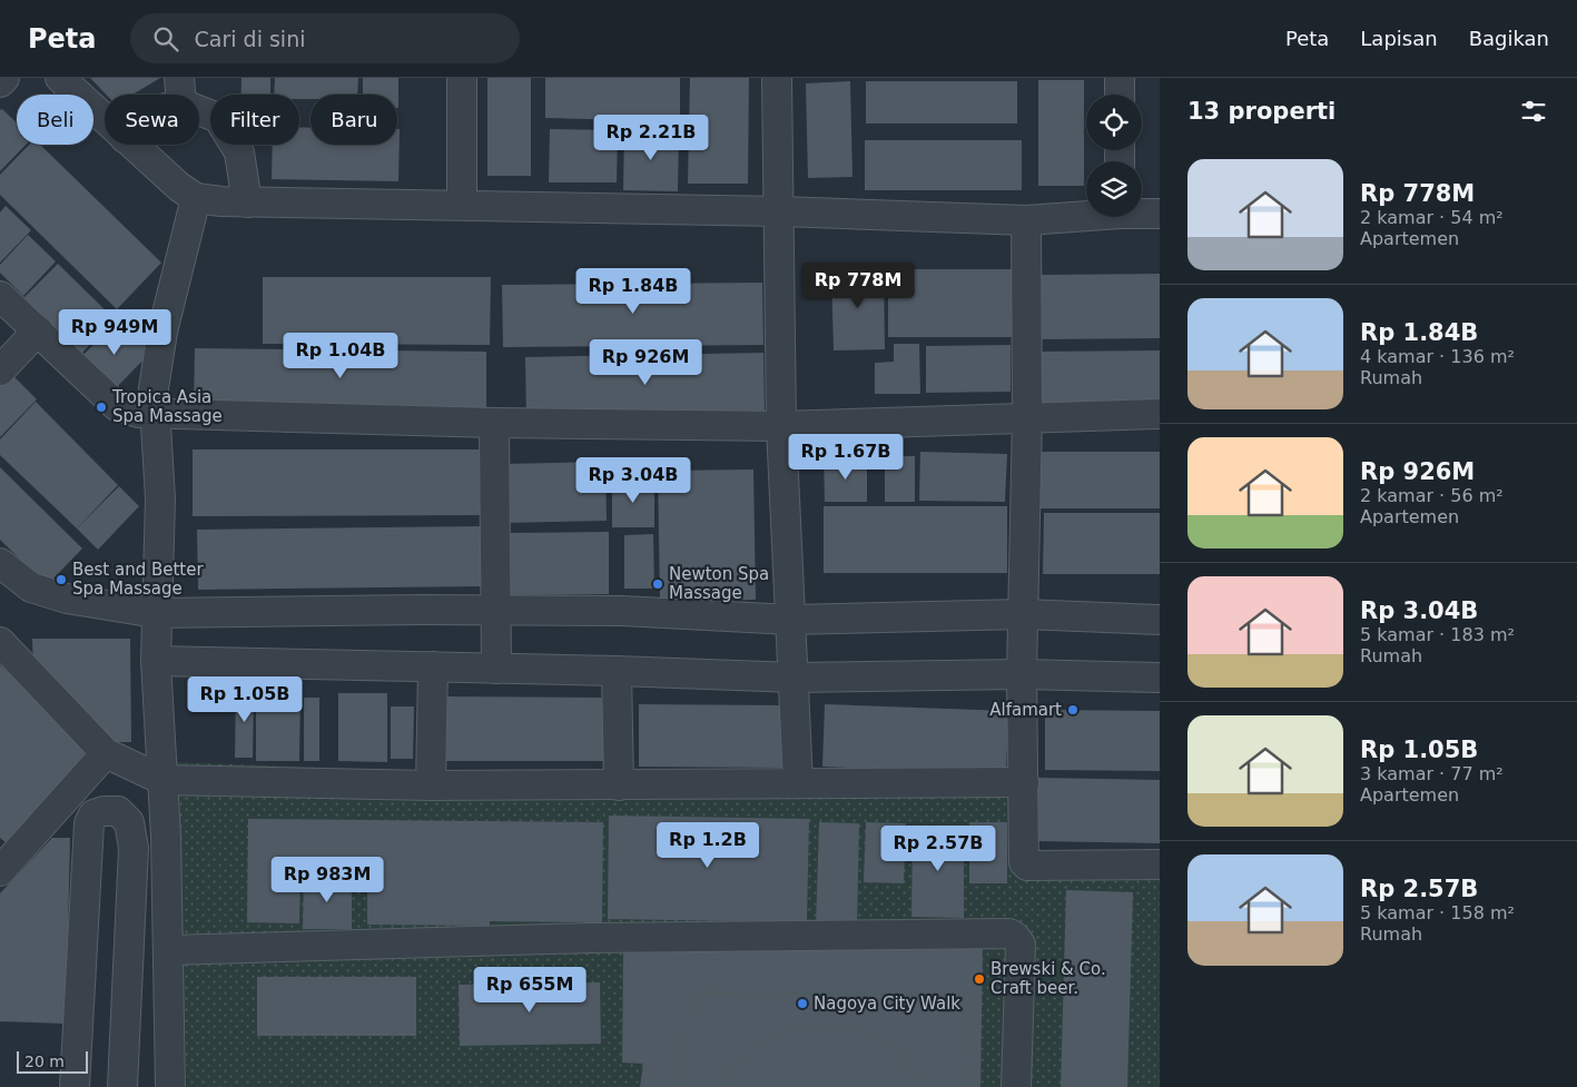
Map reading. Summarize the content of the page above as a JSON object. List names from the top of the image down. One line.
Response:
{"places":["Tropica Asia Spa Massage","Best and Better Spa Massage","Newton Spa Massage","Alfamart","Brewski & Co. Craft beer.","Nagoya City Walk"],"scale_bar":"20 m","page":{"header":"Peta","search":"Cari di sini","nav":["Peta","Lapisan","Bagikan"],"heading":"13 properti","chip":["Beli","Sewa","Filter","Baru"],"price":["Rp 2.21B","Rp 778M","Rp 1.84B","Rp 949M","Rp 1.04B","Rp 926M","Rp 1.67B","Rp 3.04B","Rp 1.05B","Rp 1.2B","Rp 2.57B","Rp 983M","Rp 655M"],"list":[{"name":"Rp 778M","note":"2 kamar · 54 m² · Apartemen"},{"name":"Rp 1.84B","note":"4 kamar · 136 m² · Rumah"},{"name":"Rp 926M","note":"2 kamar · 56 m² · Apartemen"},{"name":"Rp 3.04B","note":"5 kamar · 183 m² · Rumah"},{"name":"Rp 1.05B","note":"3 kamar · 77 m² · Apartemen"},{"name":"Rp 2.57B","note":"5 kamar · 158 m² · Rumah"}],"scale":"20 m"}}
